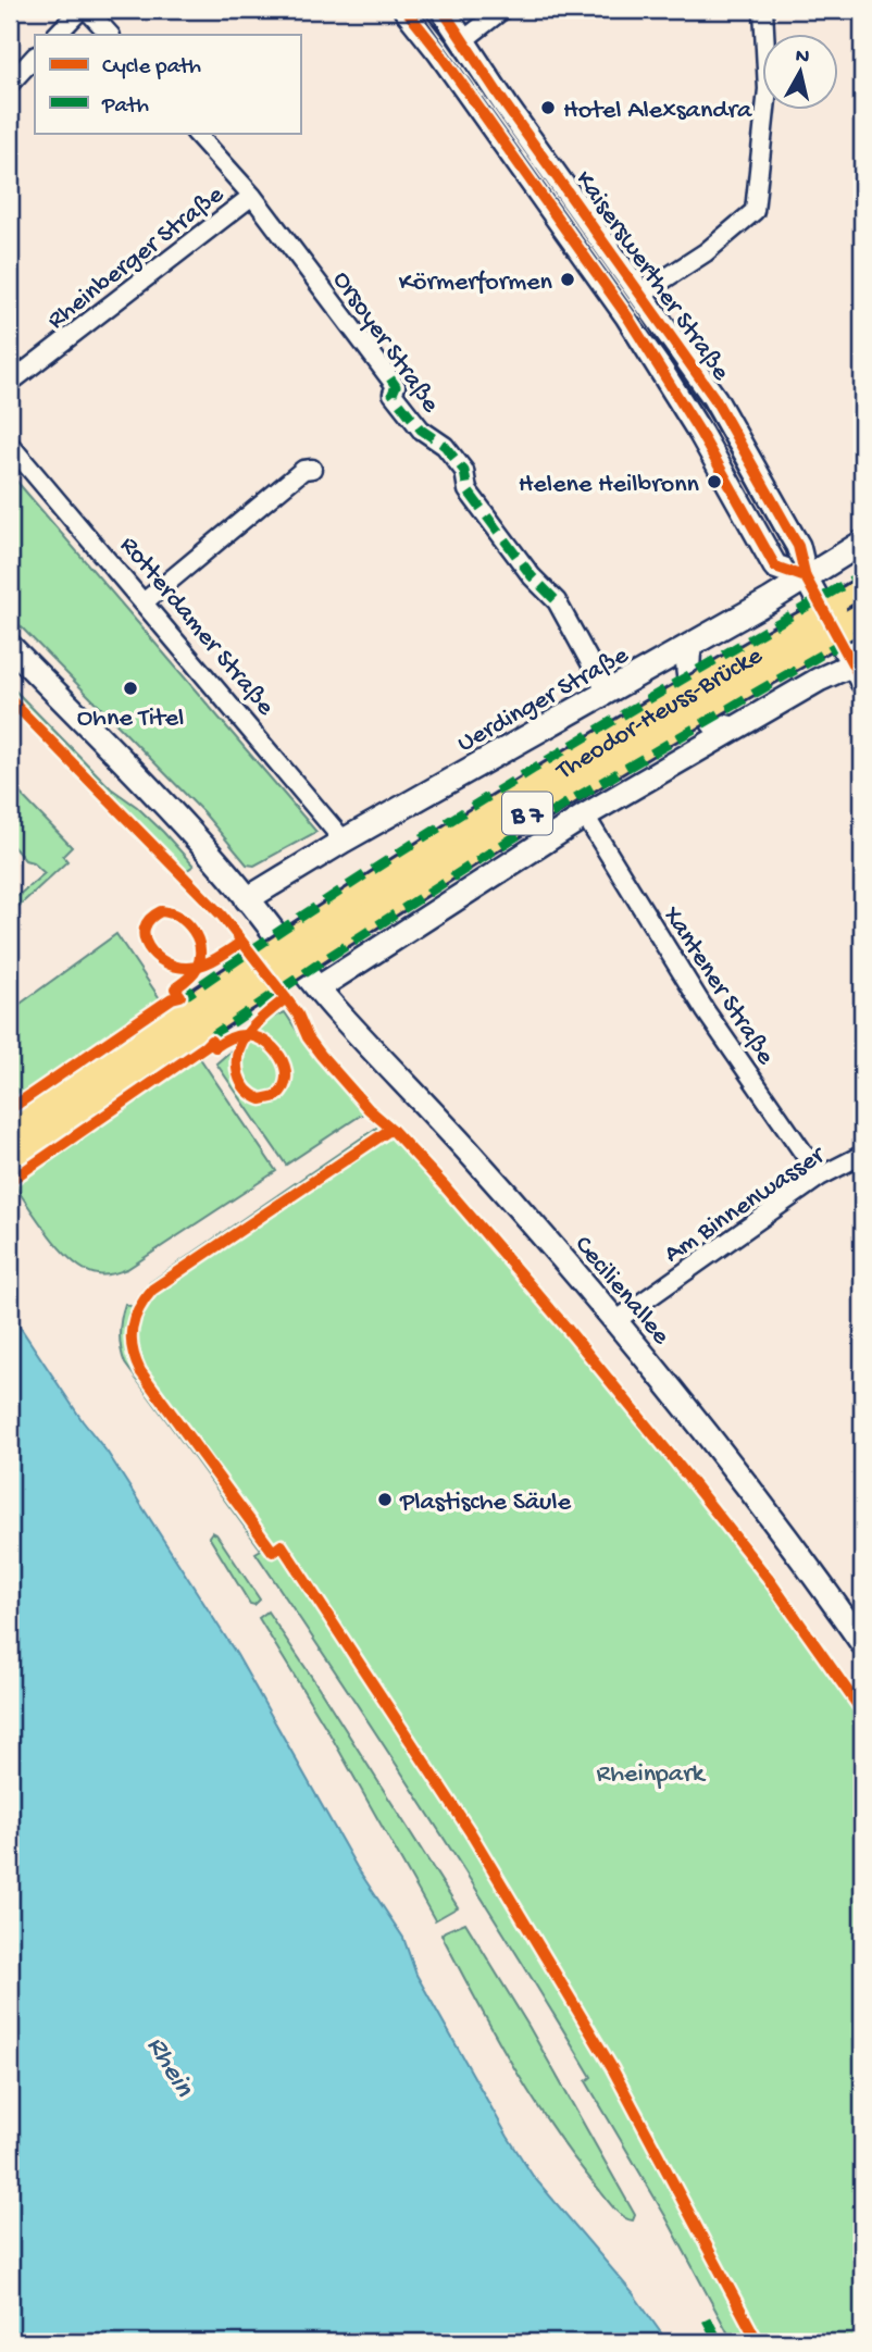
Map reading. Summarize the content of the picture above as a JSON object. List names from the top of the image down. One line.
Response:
{"streets":{"main road":["Theodor-Heuss-Brücke","B 7"],"street":["Rheinberger Straße","Kaiserswerther Straße","Orsoyer Straße","Rotterdamer Straße","Uerdinger Straße","Xantener Straße","Am Binnenwasser","Cecilienallee"]},"crossings":[["Rheinberger Straße","Orsoyer Straße"],["Kaiserswerther Straße","Uerdinger Straße"],["Orsoyer Straße","Uerdinger Straße"],["Rotterdamer Straße","Uerdinger Straße"],["Theodor-Heuss-Brücke","B 7"],["Xantener Straße","Am Binnenwasser"],["Am Binnenwasser","Cecilienallee"]],"water":["Rhein"],"parks":["Rheinpark"],"places":["Hotel Alexsandra","Körmerformen","Helene Heilbronn","Ohne Titel","Plastische Säule"],"legend":["Cycle path","Path"],"north":"top"}
